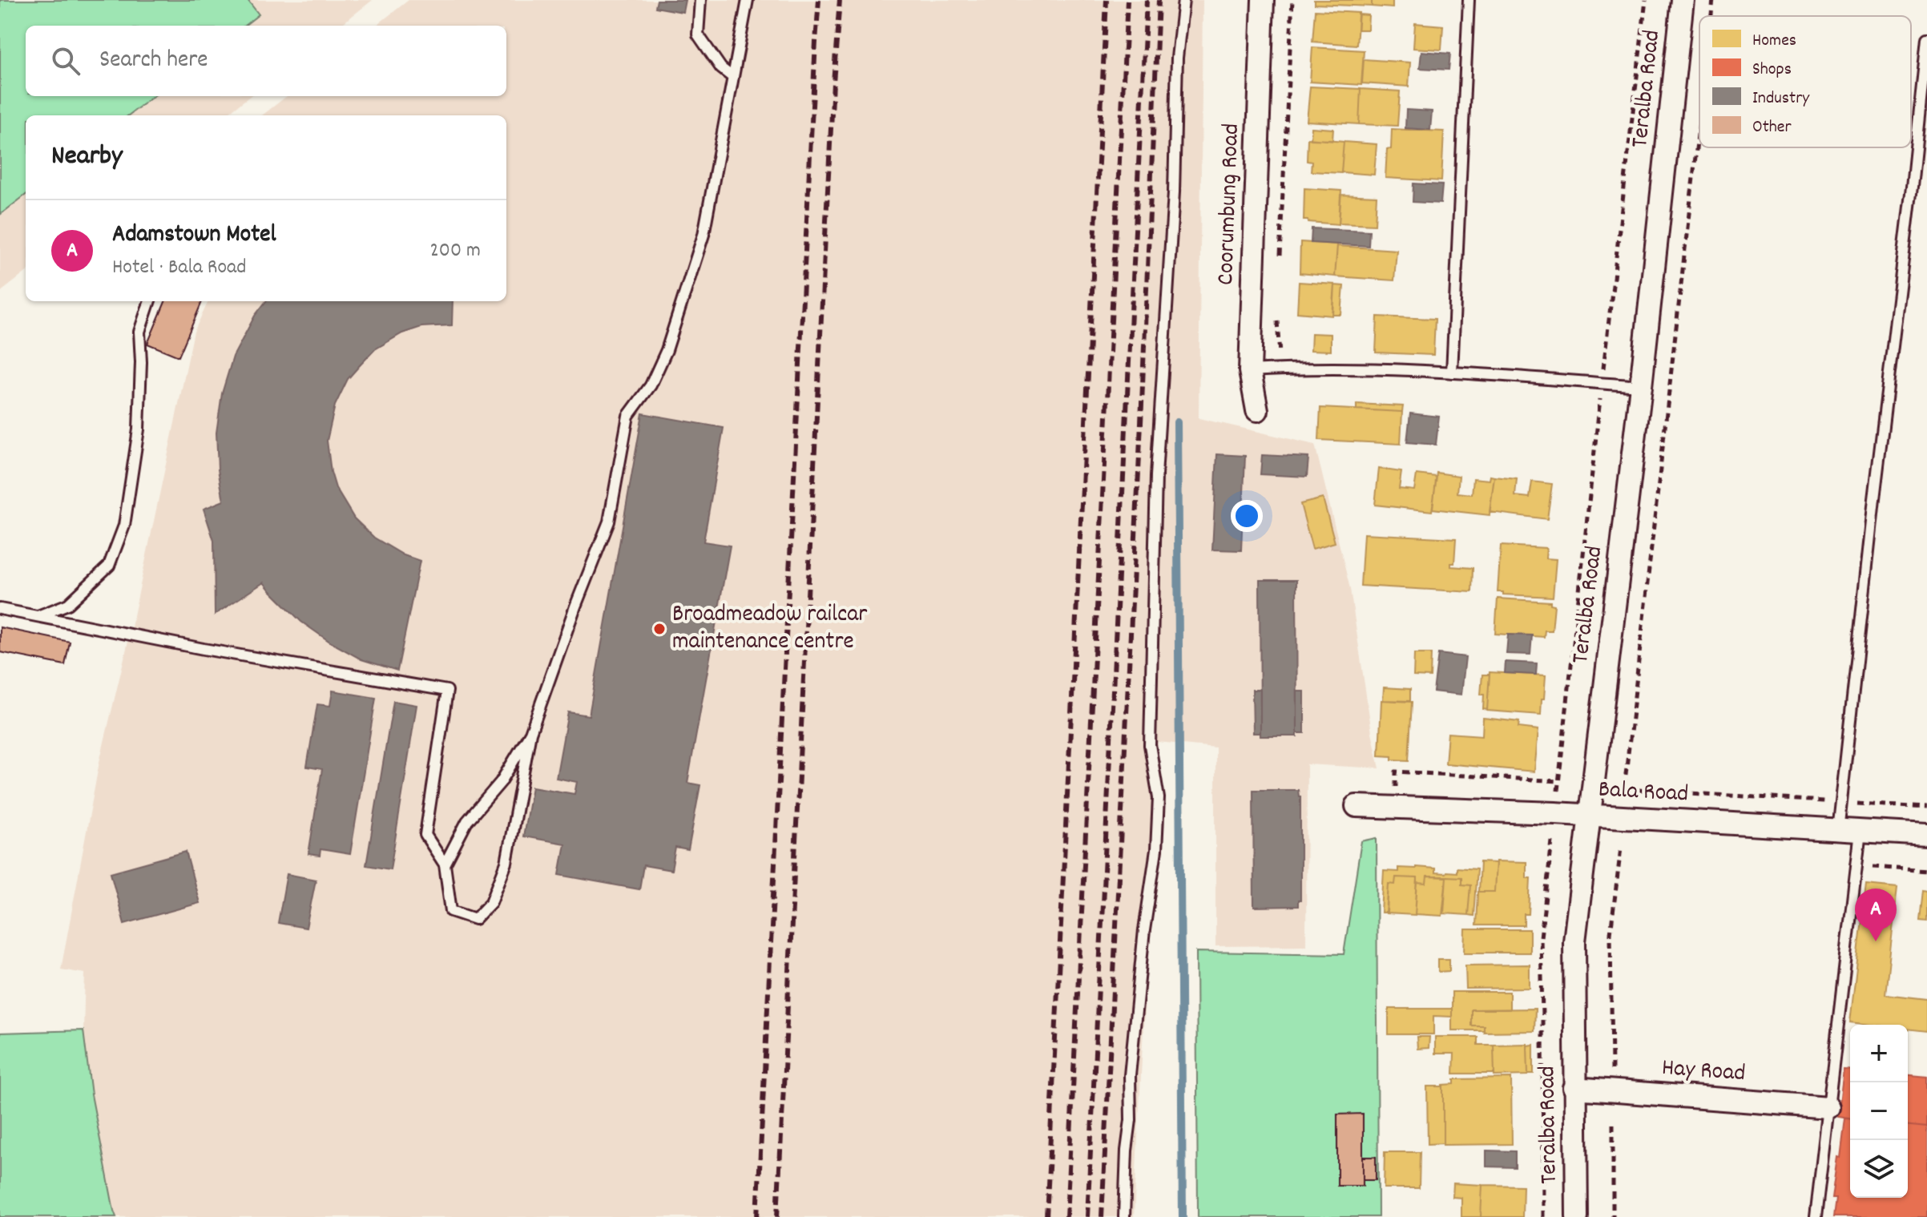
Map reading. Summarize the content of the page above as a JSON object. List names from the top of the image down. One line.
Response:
{"streets":{"street":["Teralba Road","Coorumbung Road","Bala Road","Hay Road"]},"crossings":[["Teralba Road","Bala Road"],["Teralba Road","Hay Road"]],"places":["Broadmeadow railcar maintenance centre"],"legend":["Homes","Shops","Industry","Other"],"page":{"search":"Search here","heading":"Nearby","list":[{"mark":"A","name":"Adamstown Motel","note":"Hotel · Bala Road","value":"200 m"}],"pins":"A","map_buttons":["+","−"]}}
